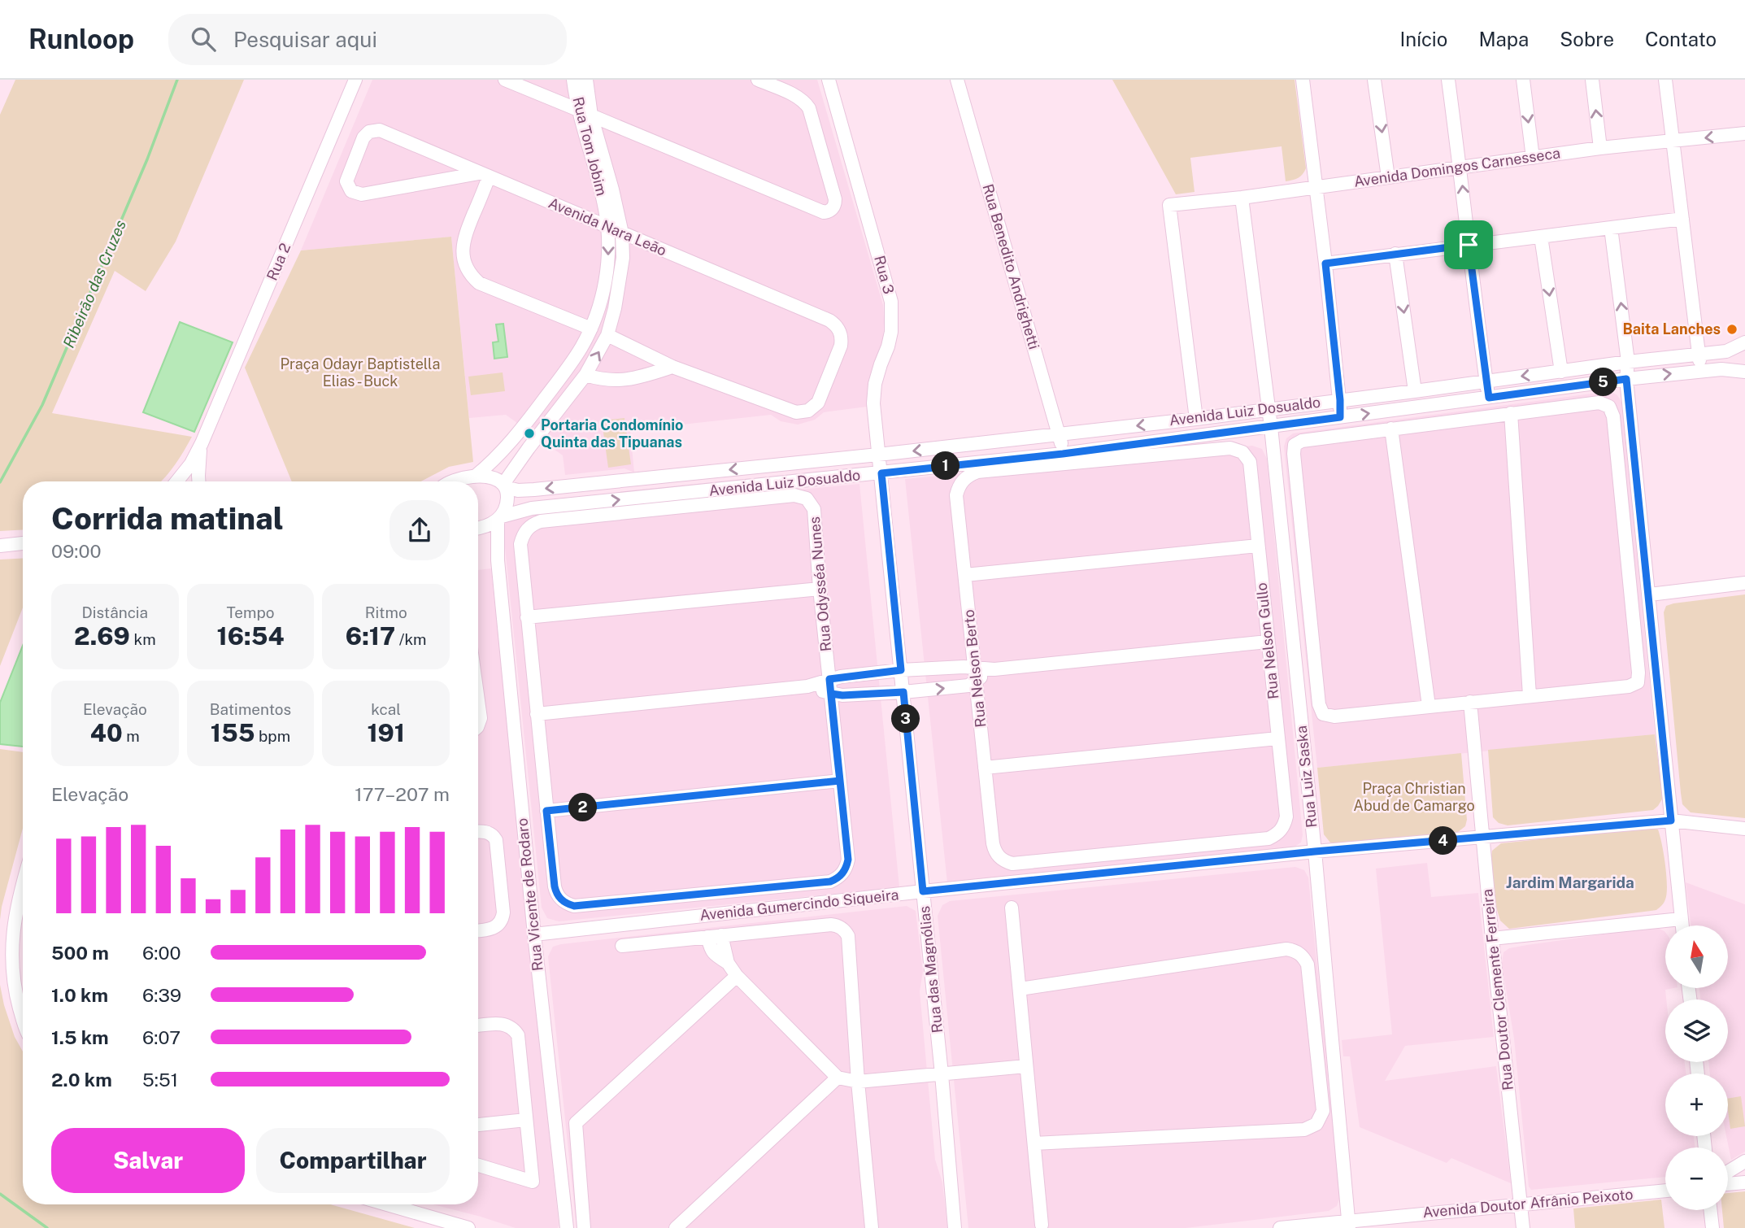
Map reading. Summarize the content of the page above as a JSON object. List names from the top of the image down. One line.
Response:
{"streets":{"street":["Rua Tom Jobim","Avenida Domingos Carnesseca","Avenida Nara Leão","Rua 2","Rua Benedito Andrighetti","Rua 3","Avenida Luiz Dosualdo","Rua Odysséa Nunes","Rua Nelson Gullo","Rua Nelson Berto","Rua Luiz Saska","Rua Vicente de Rodaro","Avenida Gumercindo Siqueira","Rua das Magnólias","Rua Doutor Clemente Ferreira","Avenida Doutor Afrânio Peixoto"]},"crossings":[["Rua Tom Jobim","Avenida Nara Leão"],["Rua Tom Jobim","Avenida Luiz Dosualdo"],["Rua Tom Jobim","Rua Vicente de Rodaro"],["Avenida Domingos Carnesseca","Avenida Luiz Dosualdo"],["Avenida Domingos Carnesseca","Rua Luiz Saska"],["Rua Benedito Andrighetti","Avenida Luiz Dosualdo"],["Rua 3","Avenida Luiz Dosualdo"],["Rua 3","Rua das Magnólias"],["Avenida Luiz Dosualdo","Rua Luiz Saska"],["Avenida Luiz Dosualdo","Rua Vicente de Rodaro"],["Avenida Luiz Dosualdo","Rua das Magnólias"],["Rua Nelson Gullo","Rua Nelson Berto"],["Rua Luiz Saska","Avenida Gumercindo Siqueira"],["Rua Luiz Saska","Avenida Doutor Afrânio Peixoto"],["Rua Vicente de Rodaro","Avenida Gumercindo Siqueira"],["Avenida Gumercindo Siqueira","Rua das Magnólias"],["Avenida Gumercindo Siqueira","Rua Doutor Clemente Ferreira"],["Rua Doutor Clemente Ferreira","Avenida Doutor Afrânio Peixoto"]],"districts":["Jardim Margarida"],"water":["Ribeirão das Cruzes"],"parks":["Praça Odayr Baptistella Elias - Buck","Praça Christian Abud de Camargo"],"places":["Baita Lanches","Portaria Condomínio Quinta das Tipuanas"],"north":"top","page":{"header":"Runloop","search":"Pesquisar aqui","nav":["Início","Mapa","Sobre","Contato"],"pins":["5","1","3","2","4"],"heading":["Corrida matinal","09:00"],"stats":[["Distância","2.69 km"],["Tempo","16:54"],["Ritmo","6:17 /km"],["Elevação","40 m"],["Batimentos","155 bpm"],["kcal","191"]],"chart":["Elevação","177–207 m"],"map_buttons":["+","−"],"list":[{"name":"500 m","note":"6:00"},{"name":"1.0 km","note":"6:39"},{"name":"1.5 km","note":"6:07"},{"name":"2.0 km","note":"5:51"}],"buttons":["Salvar","Compartilhar"]}}
